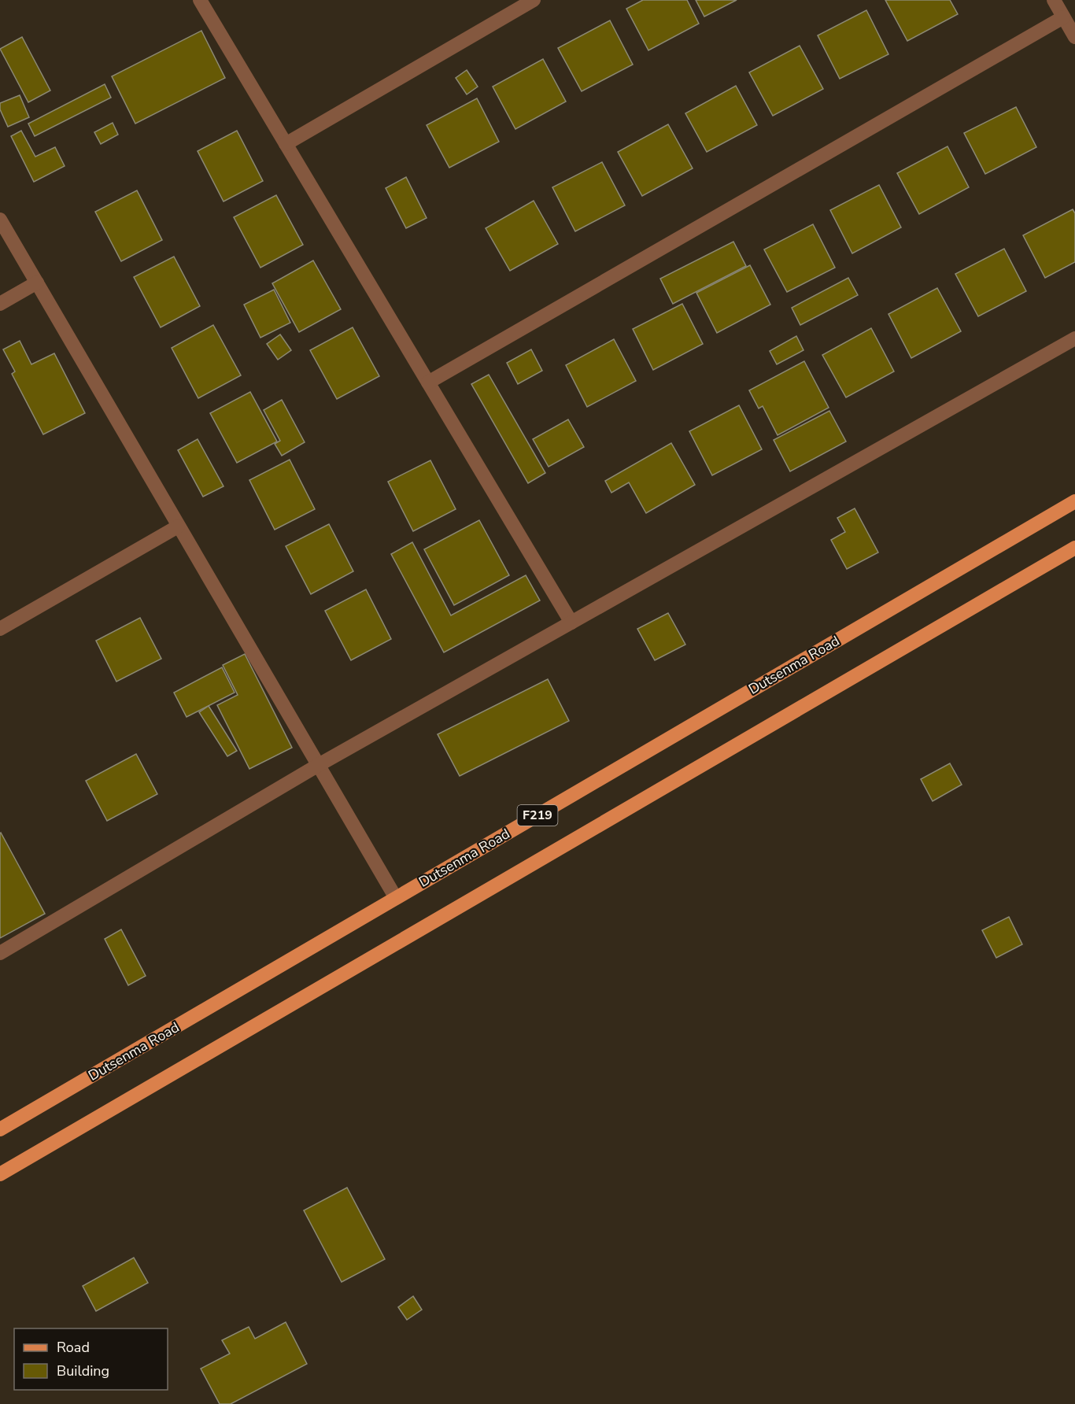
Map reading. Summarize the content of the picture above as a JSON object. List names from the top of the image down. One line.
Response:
{"streets":{"main road":["Dutsenma Road","F219"]},"legend":["Road","Building"]}
